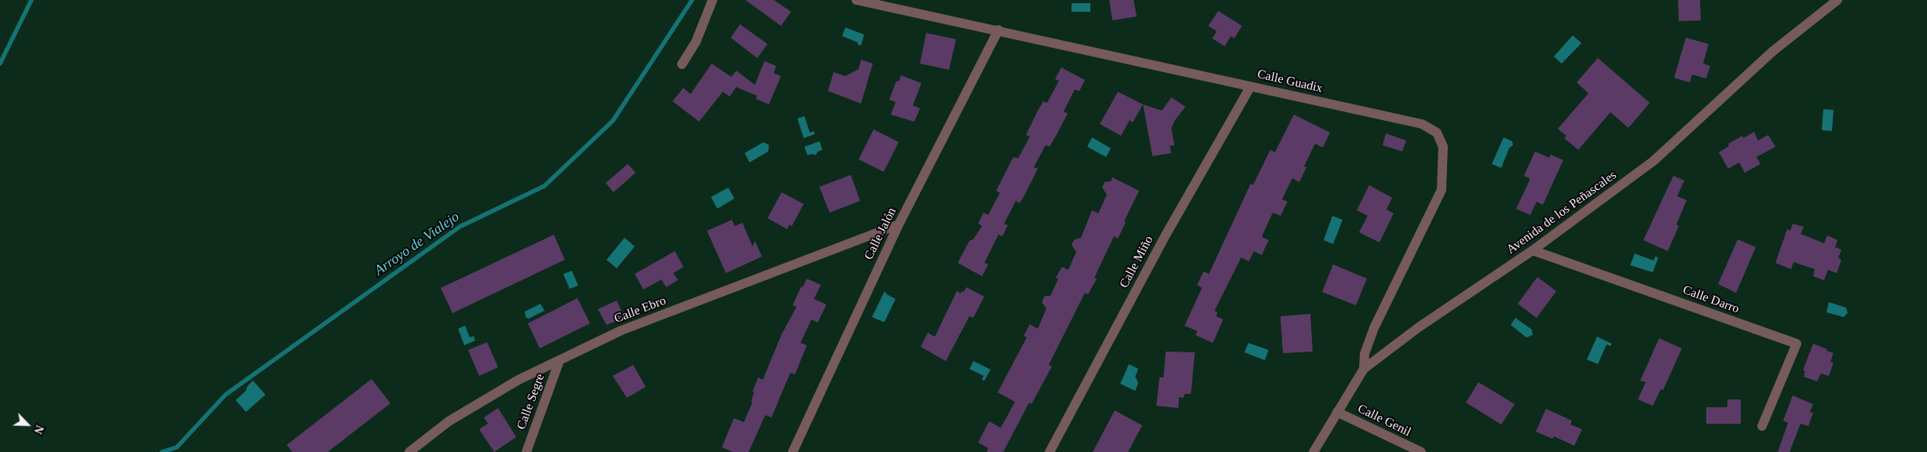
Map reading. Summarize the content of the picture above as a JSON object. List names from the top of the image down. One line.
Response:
{"streets":{"street":["Calle Guadix","Avenida de los Peñascales","Calle Jalón","Calle Miño","Calle Darro","Calle Ebro","Calle Segre","Calle Genil"]},"crossings":[["Calle Guadix","Avenida de los Peñascales"],["Calle Guadix","Calle Jalón"],["Calle Guadix","Calle Miño"],["Avenida de los Peñascales","Calle Darro"],["Avenida de los Peñascales","Calle Genil"],["Calle Jalón","Calle Ebro"],["Calle Ebro","Calle Segre"]],"water":["Arroyo de Vialejo"],"north":"bottom right"}
